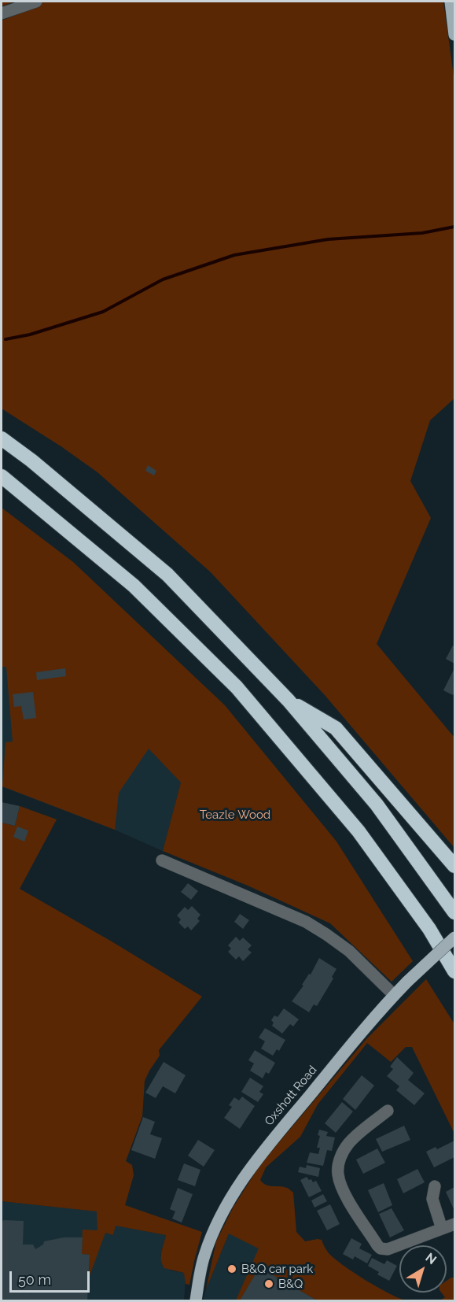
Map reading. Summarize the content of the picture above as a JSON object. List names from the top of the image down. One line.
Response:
{"streets":{"main road":["Oxshott Road"]},"parks":["Teazle Wood"],"places":["B&Q car park","B&Q"],"scale_bar":"50 m","north":"top right"}
